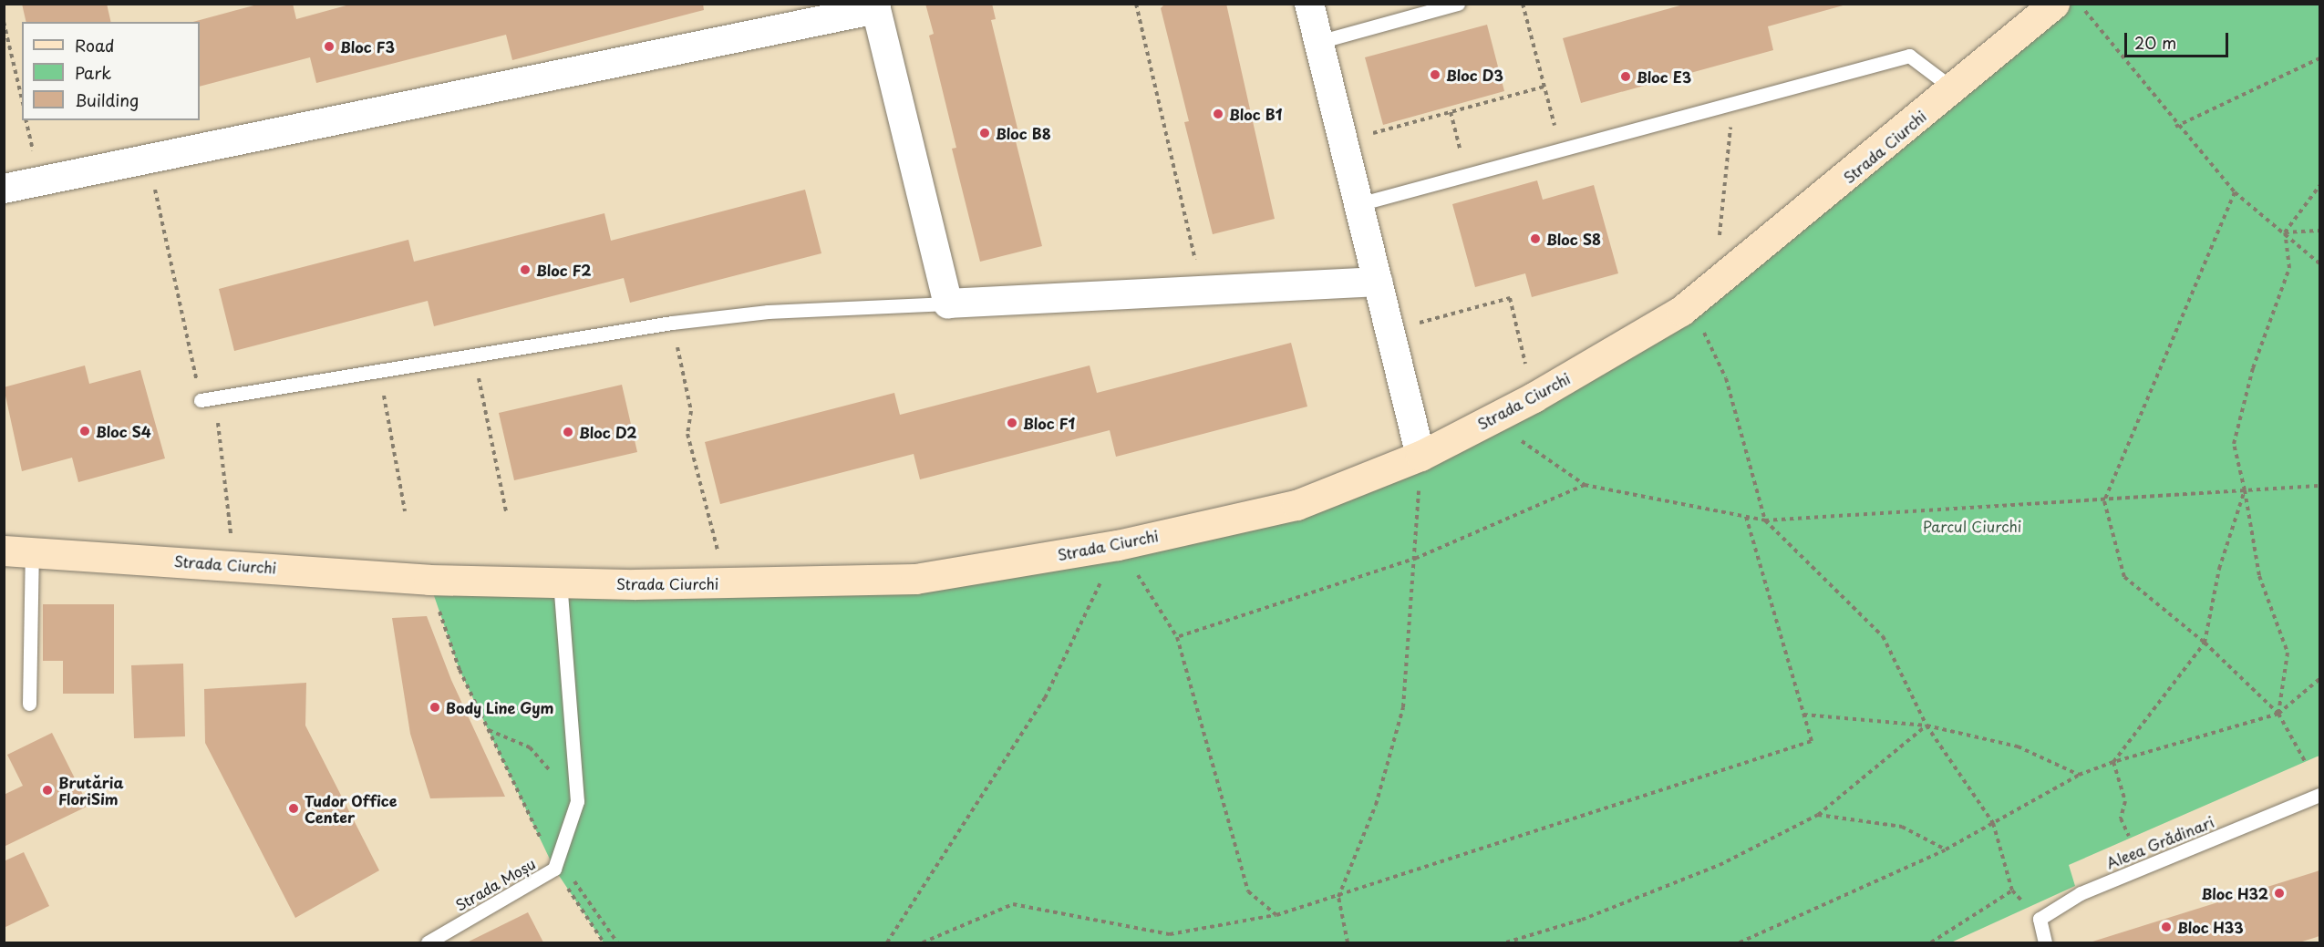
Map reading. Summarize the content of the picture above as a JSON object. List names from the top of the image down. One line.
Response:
{"streets":{"street":["Strada Ciurchi"],"lane":["Aleea Grădinari","Strada Moșu"]},"crossings":[["Strada Ciurchi","Strada Moșu"]],"parks":["Parcul Ciurchi"],"places":["Bloc F3","Bloc D3","Bloc E3","Bloc B1","Bloc B8","Bloc S8","Bloc F2","Bloc F1","Bloc S4","Bloc D2","Body Line Gym","Brutăria FloriSim","Tudor Office Center","Bloc H32","Bloc H33"],"legend":["Road","Park","Building"],"scale_bar":"20 m"}
